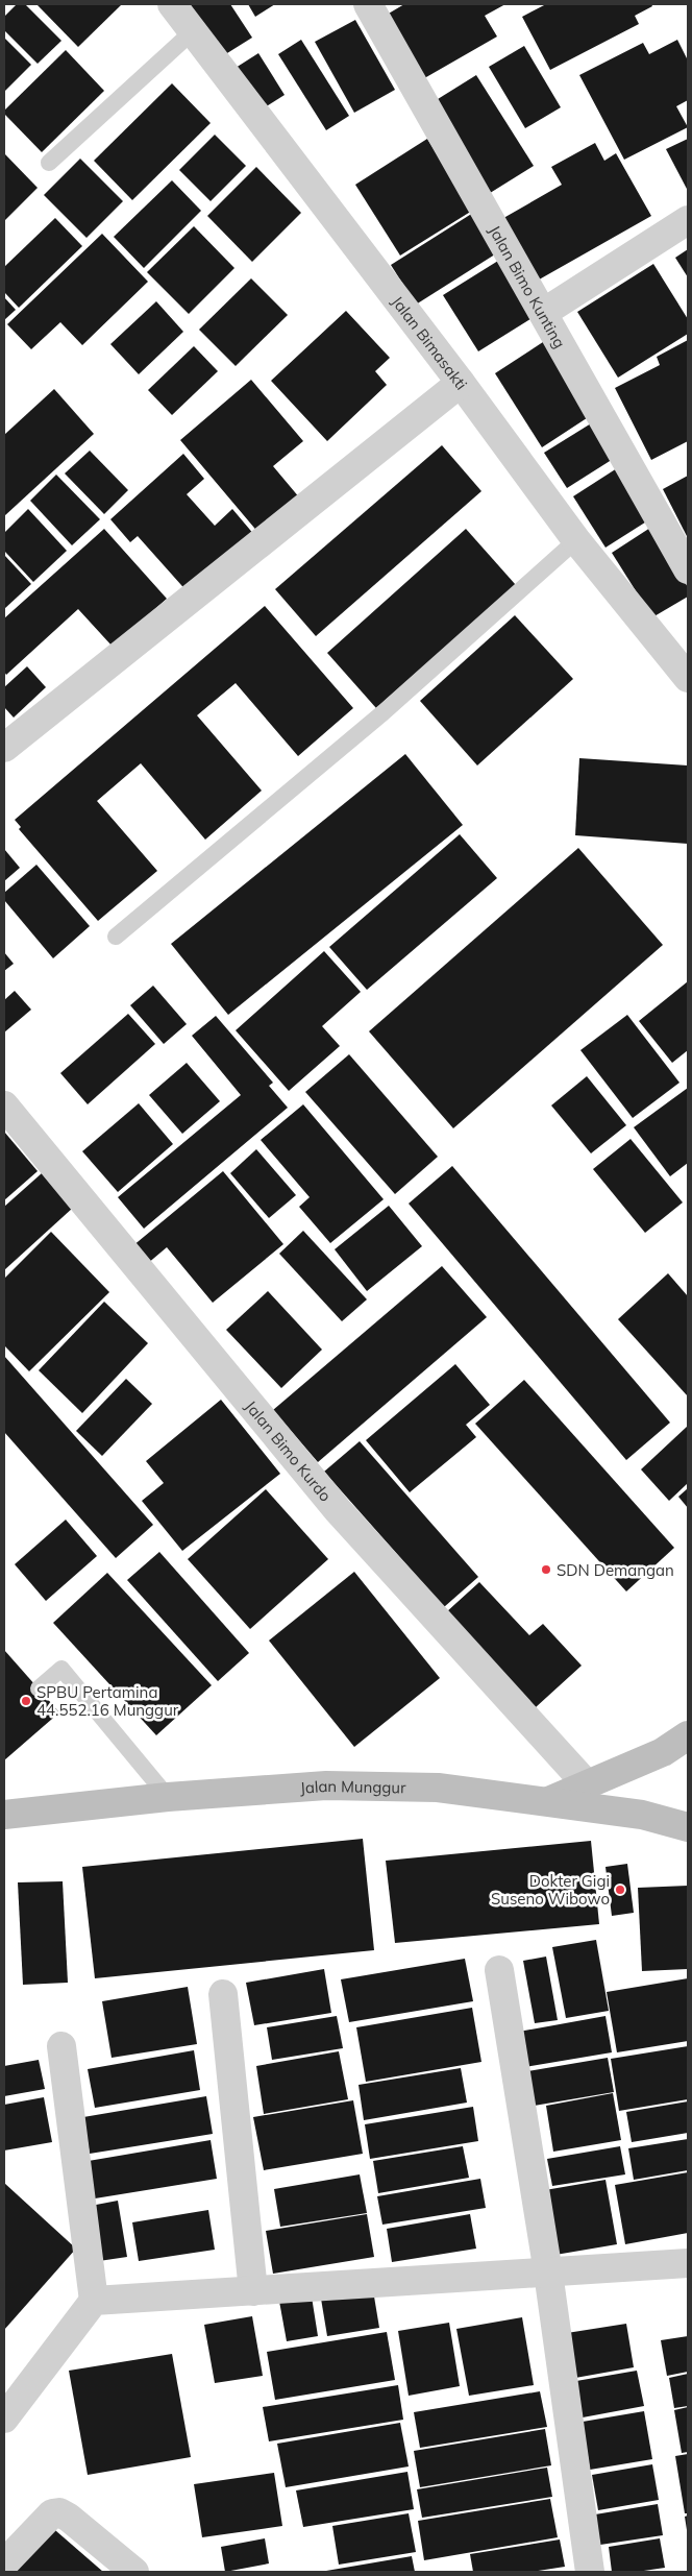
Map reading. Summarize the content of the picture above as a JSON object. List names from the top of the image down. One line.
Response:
{"streets":{"main road":["Jalan Munggur"],"street":["Jalan Bimo Kunting","Jalan Bimasakti","Jalan Bimo Kurdo"]},"crossings":[["Jalan Bimo Kurdo","Jalan Munggur"]],"places":["SDN Demangan","SPBU Pertamina 44.552.16 Munggur","Dokter Gigi Suseno Wibowo"]}
